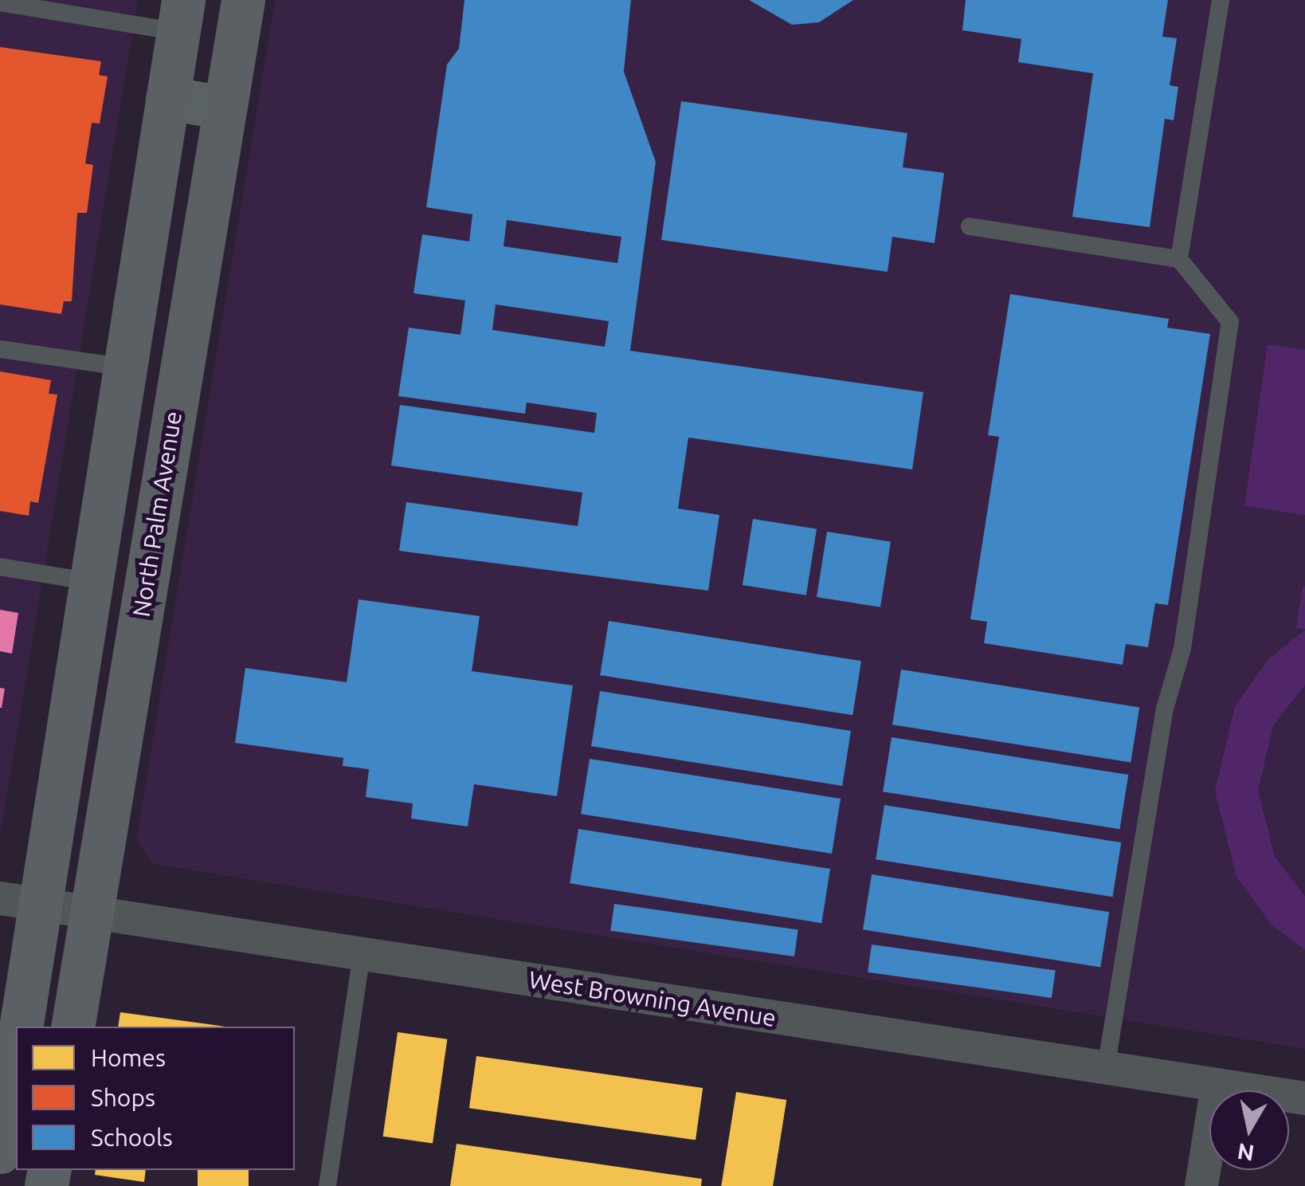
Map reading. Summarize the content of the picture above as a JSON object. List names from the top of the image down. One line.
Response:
{"streets":{"main road":["North Palm Avenue"],"street":["West Browning Avenue"]},"crossings":[["North Palm Avenue","West Browning Avenue"]],"legend":["Homes","Shops","Schools"],"north":"bottom"}
